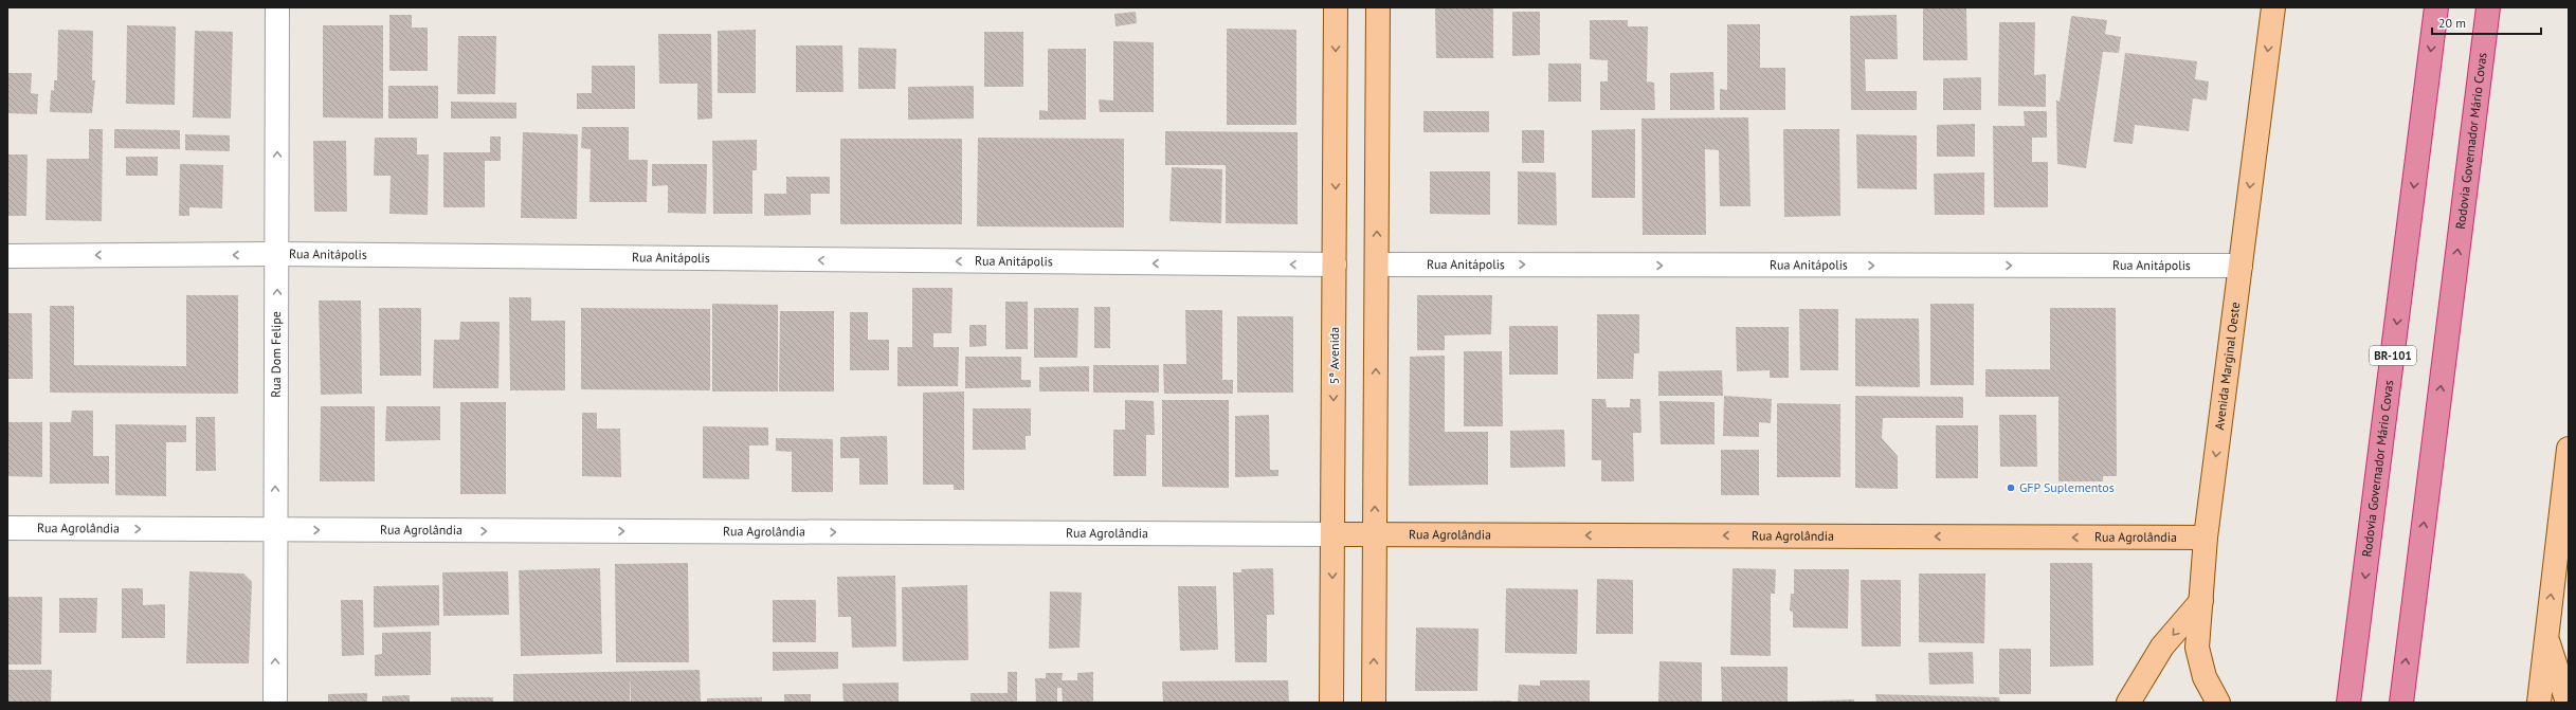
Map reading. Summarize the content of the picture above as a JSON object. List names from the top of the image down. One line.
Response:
{"streets":{"highway":["Rodovia Governador Mário Covas","BR-101"],"main road":["5ª Avenida","Avenida Marginal Oeste","Rua Agrolândia"],"street":["Rua Anitápolis","Rua Dom Felipe"]},"crossings":[["Rua Anitápolis","Rua Dom Felipe"],["Rua Anitápolis","5ª Avenida"],["Rua Anitápolis","Avenida Marginal Oeste"],["Rua Dom Felipe","Rua Agrolândia"],["5ª Avenida","Rua Agrolândia"],["Avenida Marginal Oeste","Rua Agrolândia"]],"one_way":["Rua Dom Felipe","Avenida Marginal Oeste"],"places":["GFP Suplementos"],"scale_bar":"20 m"}
